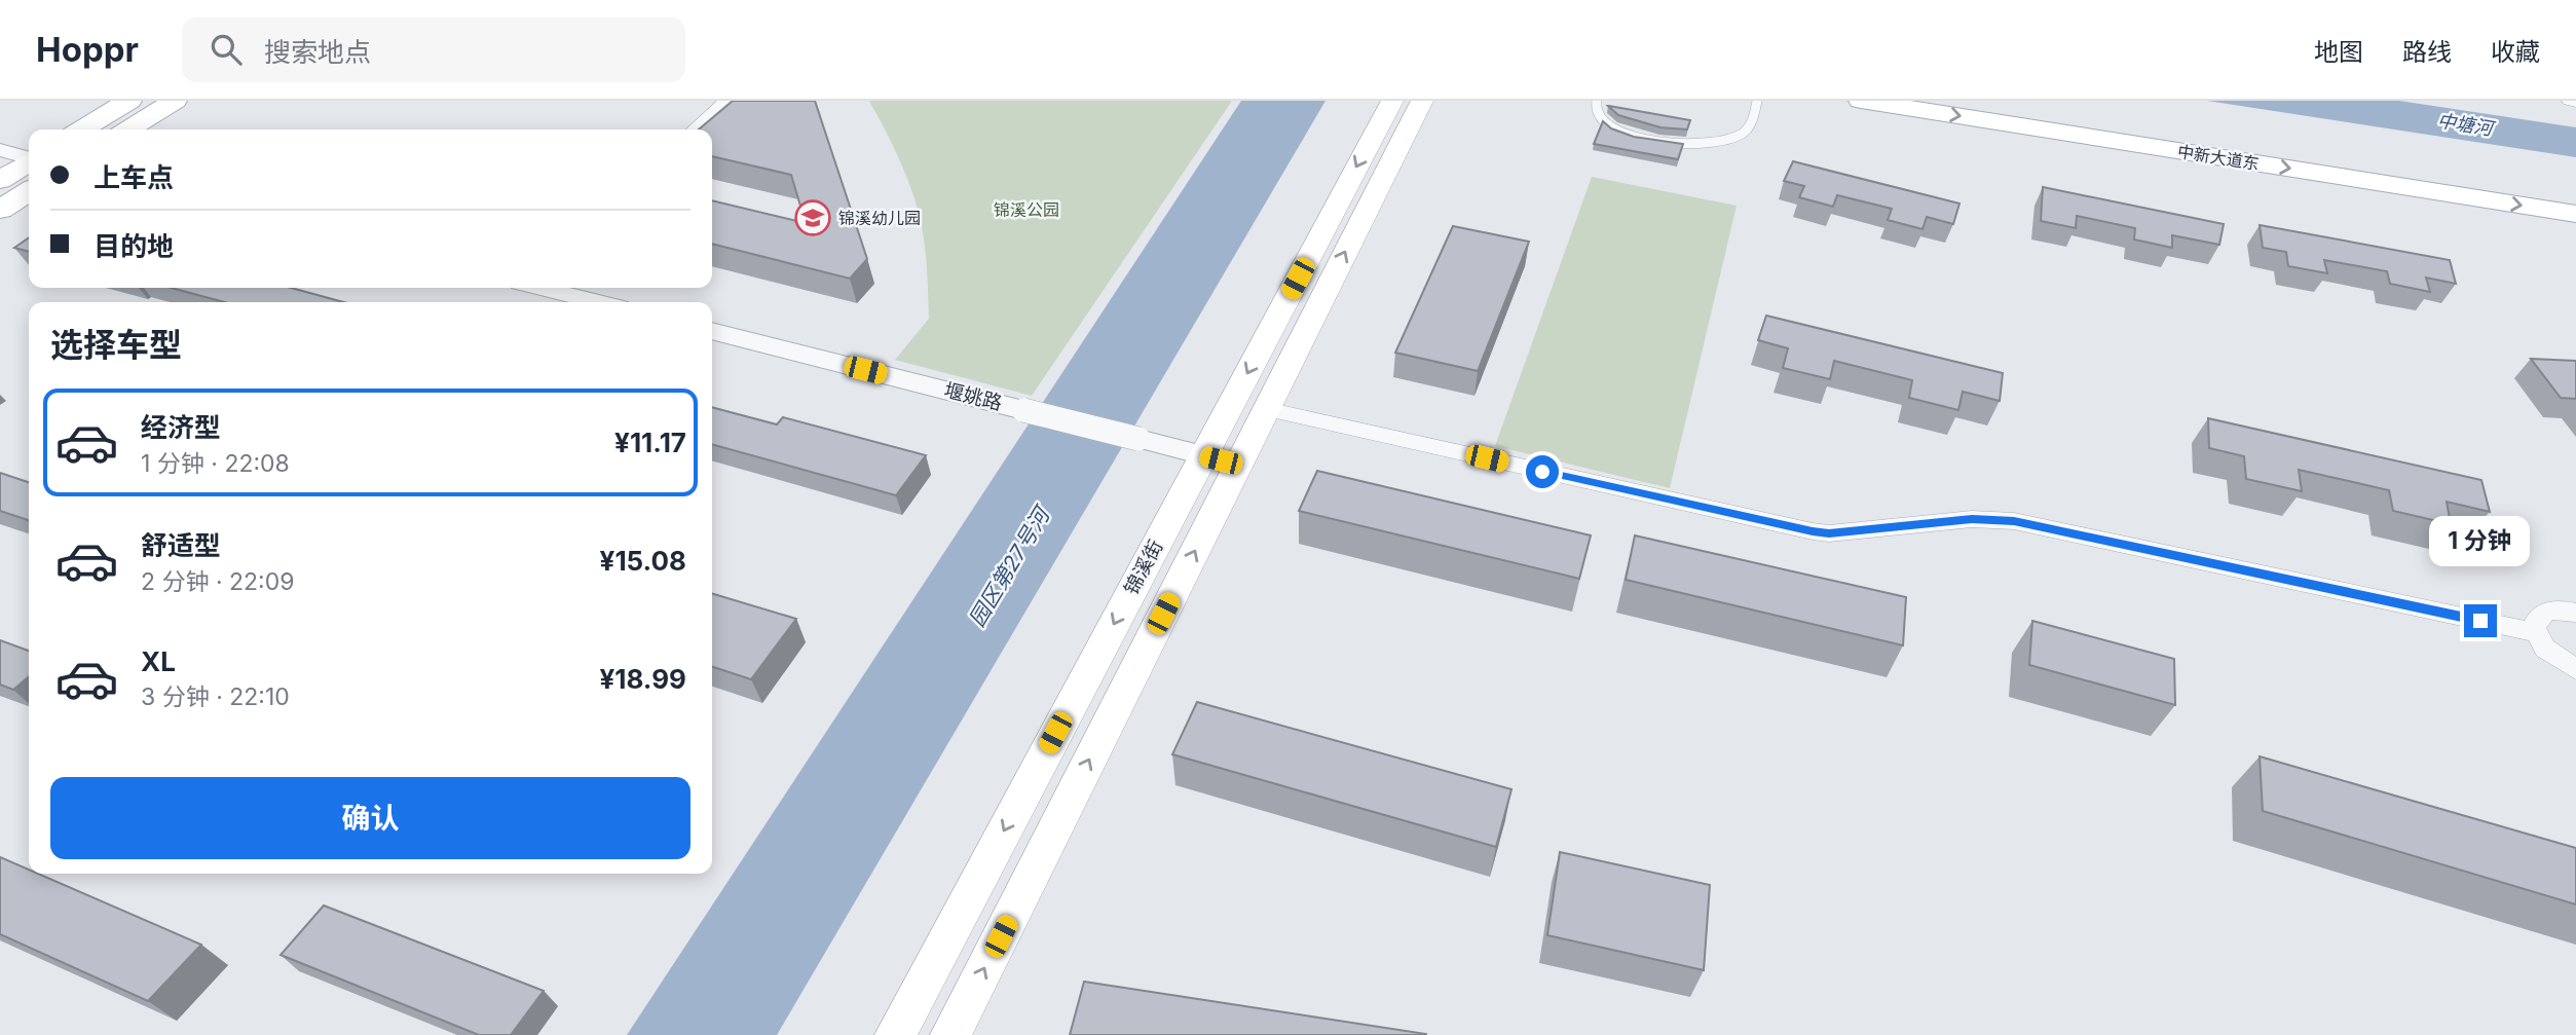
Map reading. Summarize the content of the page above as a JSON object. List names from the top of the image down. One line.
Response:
{"streets":{"main road":["中新大道东","锦溪街"],"street":["堰姚路"]},"crossings":[["堰姚路","锦溪街"]],"water":["中塘河","园区第27号河"],"parks":["锦溪公园"],"places":{"school or university":["锦溪幼儿园"]},"page":{"header":"Hoppr","search":"搜索地点","nav":["地图","路线","收藏"],"banner":["上车点","目的地"],"heading":"选择车型","list":[{"name":"经济型","note":"1 分钟 · 22:08","value":"¥11.17"},{"name":"舒适型","note":"2 分钟 · 22:09","value":"¥15.08"},{"name":"XL","note":"3 分钟 · 22:10","value":"¥18.99"}],"bubble":"1 分钟","buttons":"确认"}}
